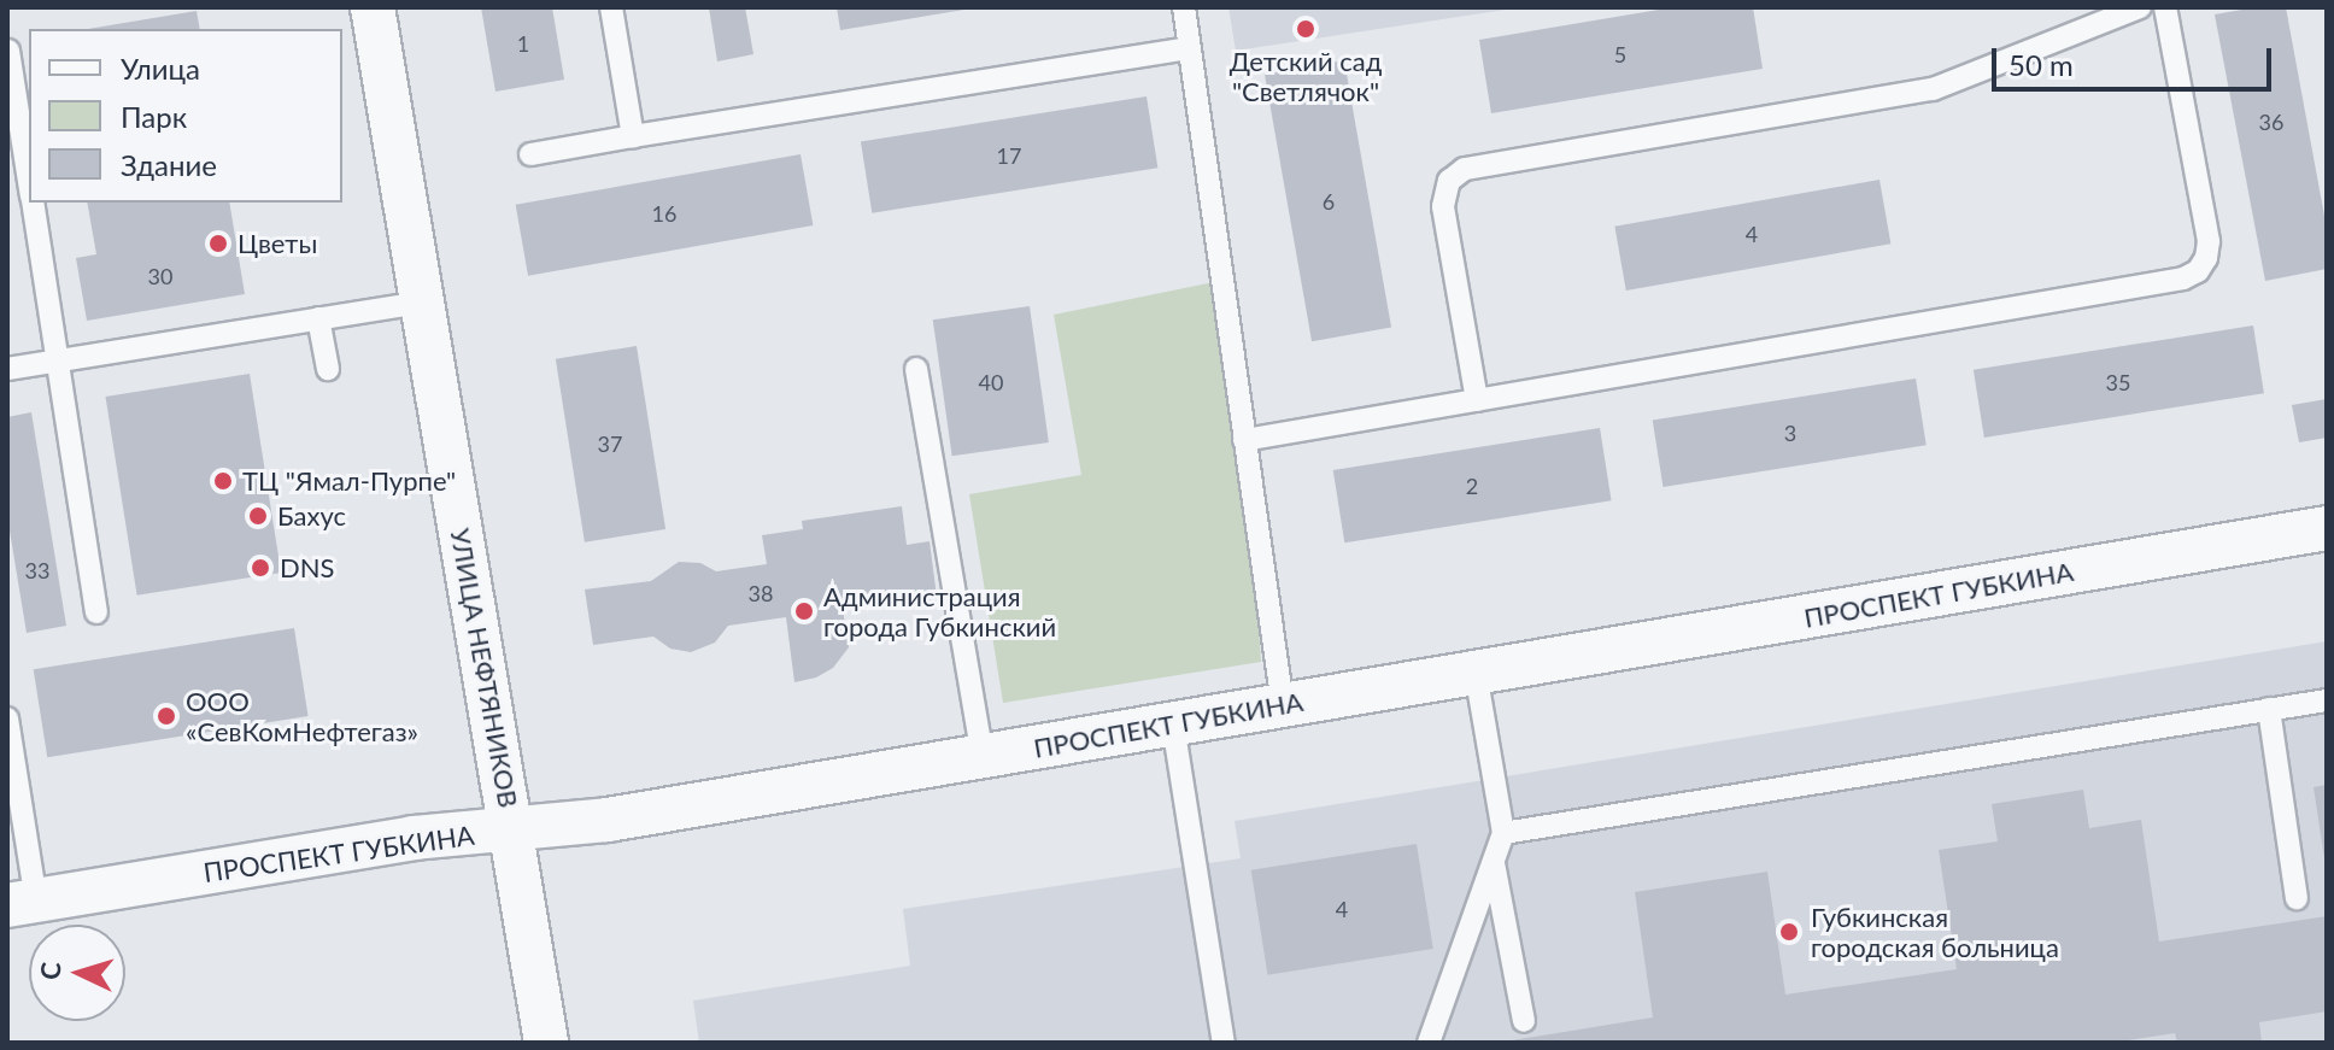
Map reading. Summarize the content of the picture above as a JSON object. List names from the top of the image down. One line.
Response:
{"streets":{"street":["ПРОСПЕКТ ГУБКИНА","УЛИЦА НЕФТЯНИКОВ"]},"crossings":[["ПРОСПЕКТ ГУБКИНА","УЛИЦА НЕФТЯНИКОВ"]],"places":["Детский сад \"Светлячок\"","Цветы","ТЦ \"Ямал-Пурпе\"","Бахус","DNS","Администрация города Губкинский","ООО «СевКомНефтегаз»","Губкинская городская больница"],"house_numbers":["1","5","36","17","6","16","4","30","40","35","3","37","2","33","38","4"],"legend":["Улица","Парк","Здание"],"scale_bar":"50 m","north":"left"}
